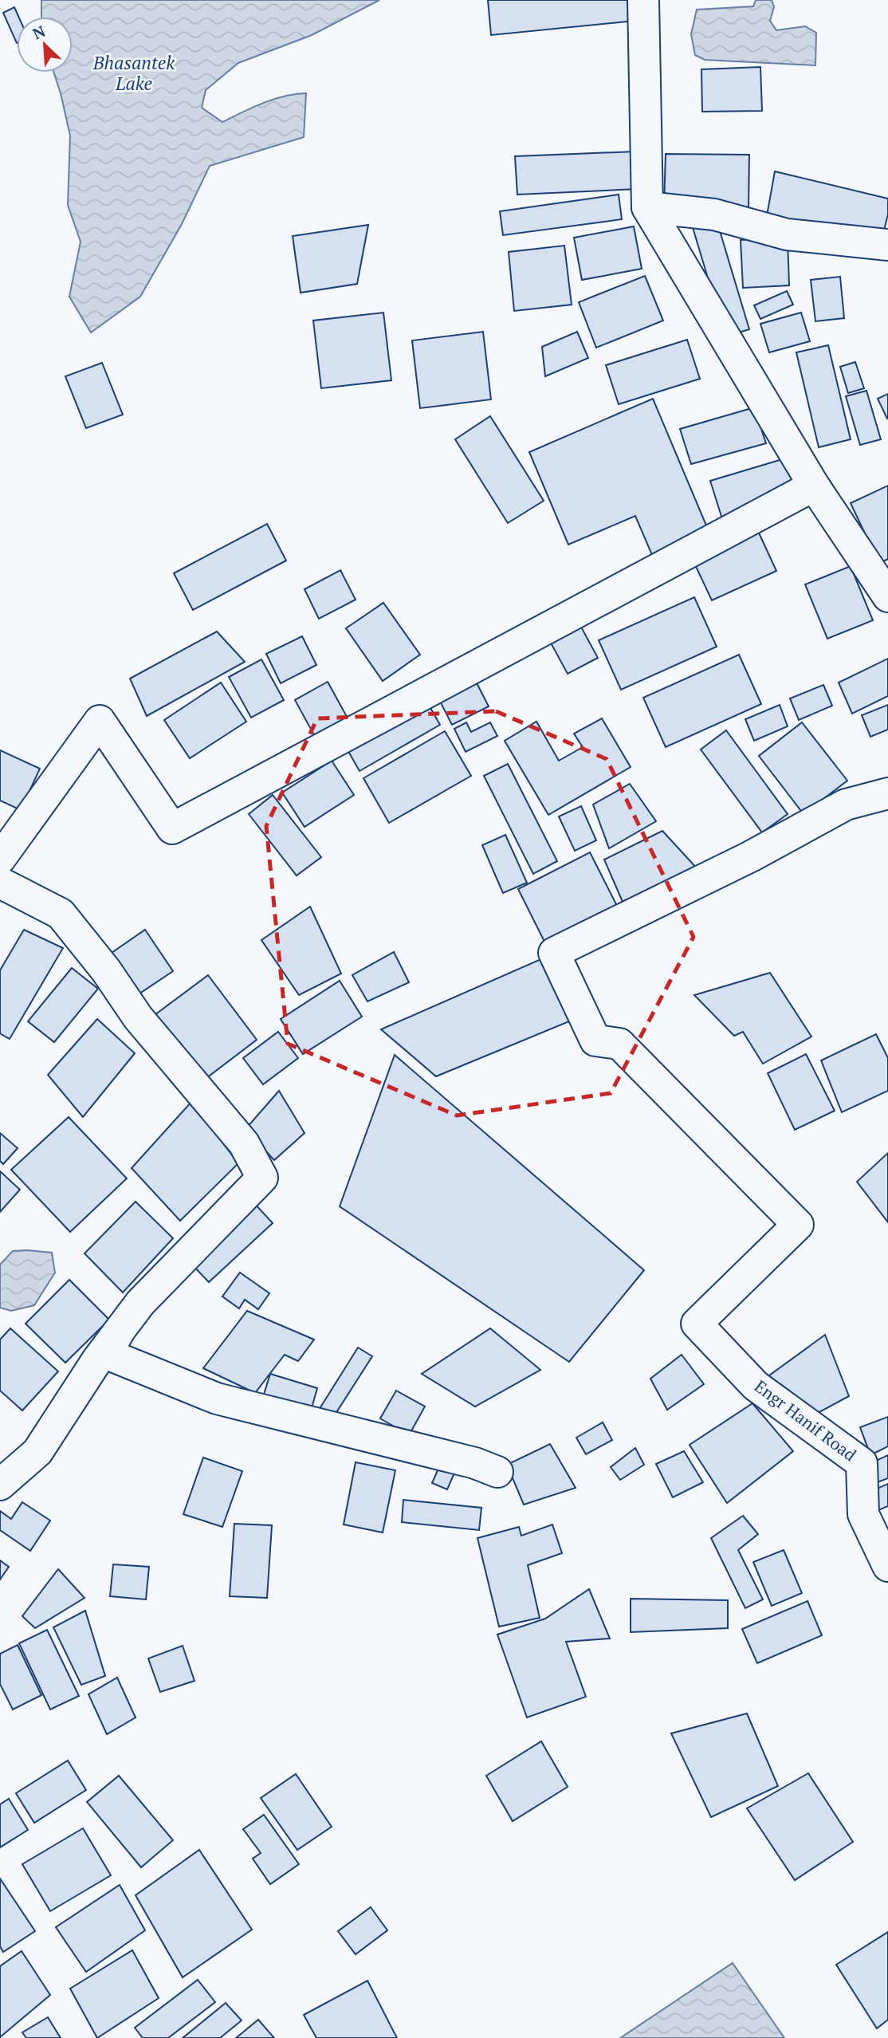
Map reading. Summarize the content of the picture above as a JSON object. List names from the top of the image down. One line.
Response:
{"streets":{"street":["Engr Hanif Road"]},"water":["Bhasantek Lake"],"north":"top left"}
